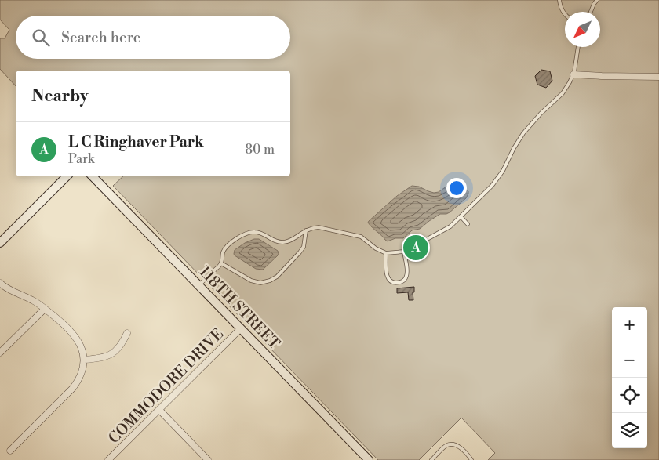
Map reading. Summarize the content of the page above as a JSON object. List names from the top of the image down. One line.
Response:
{"streets":{"street":["118TH STREET","COMMODORE DRIVE"]},"crossings":[["118TH STREET","COMMODORE DRIVE"]],"north":"bottom left","page":{"search":"Search here","heading":"Nearby","list":[{"mark":"A","name":"L C Ringhaver Park","note":"Park","value":"80 m"}],"pins":"A","map_buttons":["+","−"]}}
